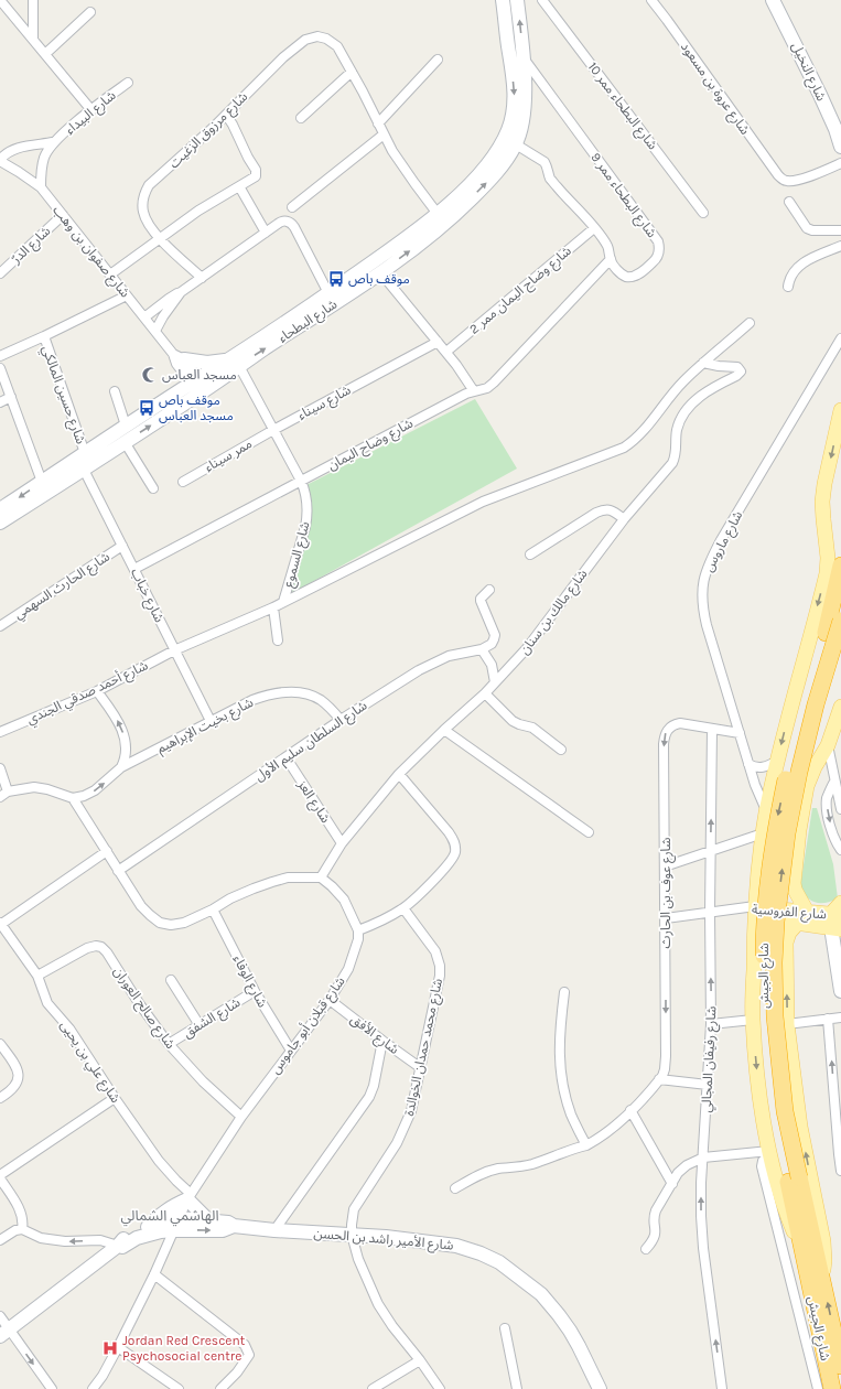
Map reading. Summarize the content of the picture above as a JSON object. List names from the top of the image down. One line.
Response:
{"streets":{"highway":["شارع الجيش"],"main road":["شارع الفروسية"],"street":["شارع النخيل","شارع عروة بن مسعود","شارع البطحاء ممر 10","شارع البيداء","شارع مرزوق الزغيت","شارع البطحاء ممر 9","شارع الدرّ","شارع صفوان بن وهب","شارع وضاح اليمان ممر 2","شارع البطحاء","شارع حسين المالكي","شارع سيناء","شارع وضاح اليمان","ممر سيناء","شارع ماروس","شارع السموع","شارع الحارث السهمي","شارع خباب","شارع مالك بن سنان","شارع أحمد صدقي الجندي","شارع بخيت الإبراهيم","شارع السلطان سليم الأول","شارع العز","شارع عوف بن الحارث","شارع الوفاء","شارع صالح العوران","شارع الشفق","شارع قبلان أبو جاموس","شارع الأفق","شارع محمد حمدان الخوالدة","شارع رفيفان المجالي","شارع علي بن يحيى","شارع الأمير راشد بن الحسن"]},"crossings":[["شارع البيداء","شارع صفوان بن وهب"],["شارع مرزوق الزغيت","شارع البطحاء"],["شارع البطحاء ممر 9","شارع وضاح اليمان ممر 2"],["شارع البطحاء ممر 9","شارع البطحاء"],["شارع البطحاء ممر 9","شارع وضاح اليمان"],["شارع الدرّ","شارع صفوان بن وهب"],["شارع صفوان بن وهب","شارع البطحاء"],["شارع صفوان بن وهب","شارع حسين المالكي"],["شارع البطحاء","شارع حسين المالكي"],["شارع البطحاء","شارع خباب"],["شارع سيناء","ممر سيناء"],["شارع سيناء","شارع السموع"],["شارع وضاح اليمان","شارع السموع"],["شارع وضاح اليمان","شارع خباب"],["ممر سيناء","شارع السموع"],["شارع ماروس","شارع عوف بن الحارث"],["شارع الحارث السهمي","شارع خباب"],["شارع خباب","شارع أحمد صدقي الجندي"],["شارع خباب","شارع بخيت الإبراهيم"],["شارع مالك بن سنان","شارع العز"],["شارع بخيت الإبراهيم","شارع السلطان سليم الأول"],["شارع السلطان سليم الأول","شارع العز"],["شارع عوف بن الحارث","شارع الفروسية"],["شارع عوف بن الحارث","شارع رفيفان المجالي"],["شارع الفروسية","شارع رفيفان المجالي"],["شارع الوفاء","شارع الشفق"],["شارع الوفاء","شارع قبلان أبو جاموس"],["شارع صالح العوران","شارع الشفق"],["شارع صالح العوران","شارع قبلان أبو جاموس"],["شارع صالح العوران","شارع علي بن يحيى"],["شارع قبلان أبو جاموس","شارع الأفق"],["شارع قبلان أبو جاموس","شارع علي بن يحيى"],["شارع قبلان أبو جاموس","شارع الأمير راشد بن الحسن"],["شارع الأفق","شارع محمد حمدان الخوالدة"],["شارع محمد حمدان الخوالدة","شارع الأمير راشد بن الحسن"]],"one_way":["شارع عوف بن الحارث","شارع رفيفان المجالي"],"districts":["الهاشمي الشمالي"],"places":{"bus stop":["موقف باص","موقف باص مسجد العباس"],"mosque":["مسجد العباس"],"hospital":["Jordan Red Crescent Psychosocial centre"]}}
